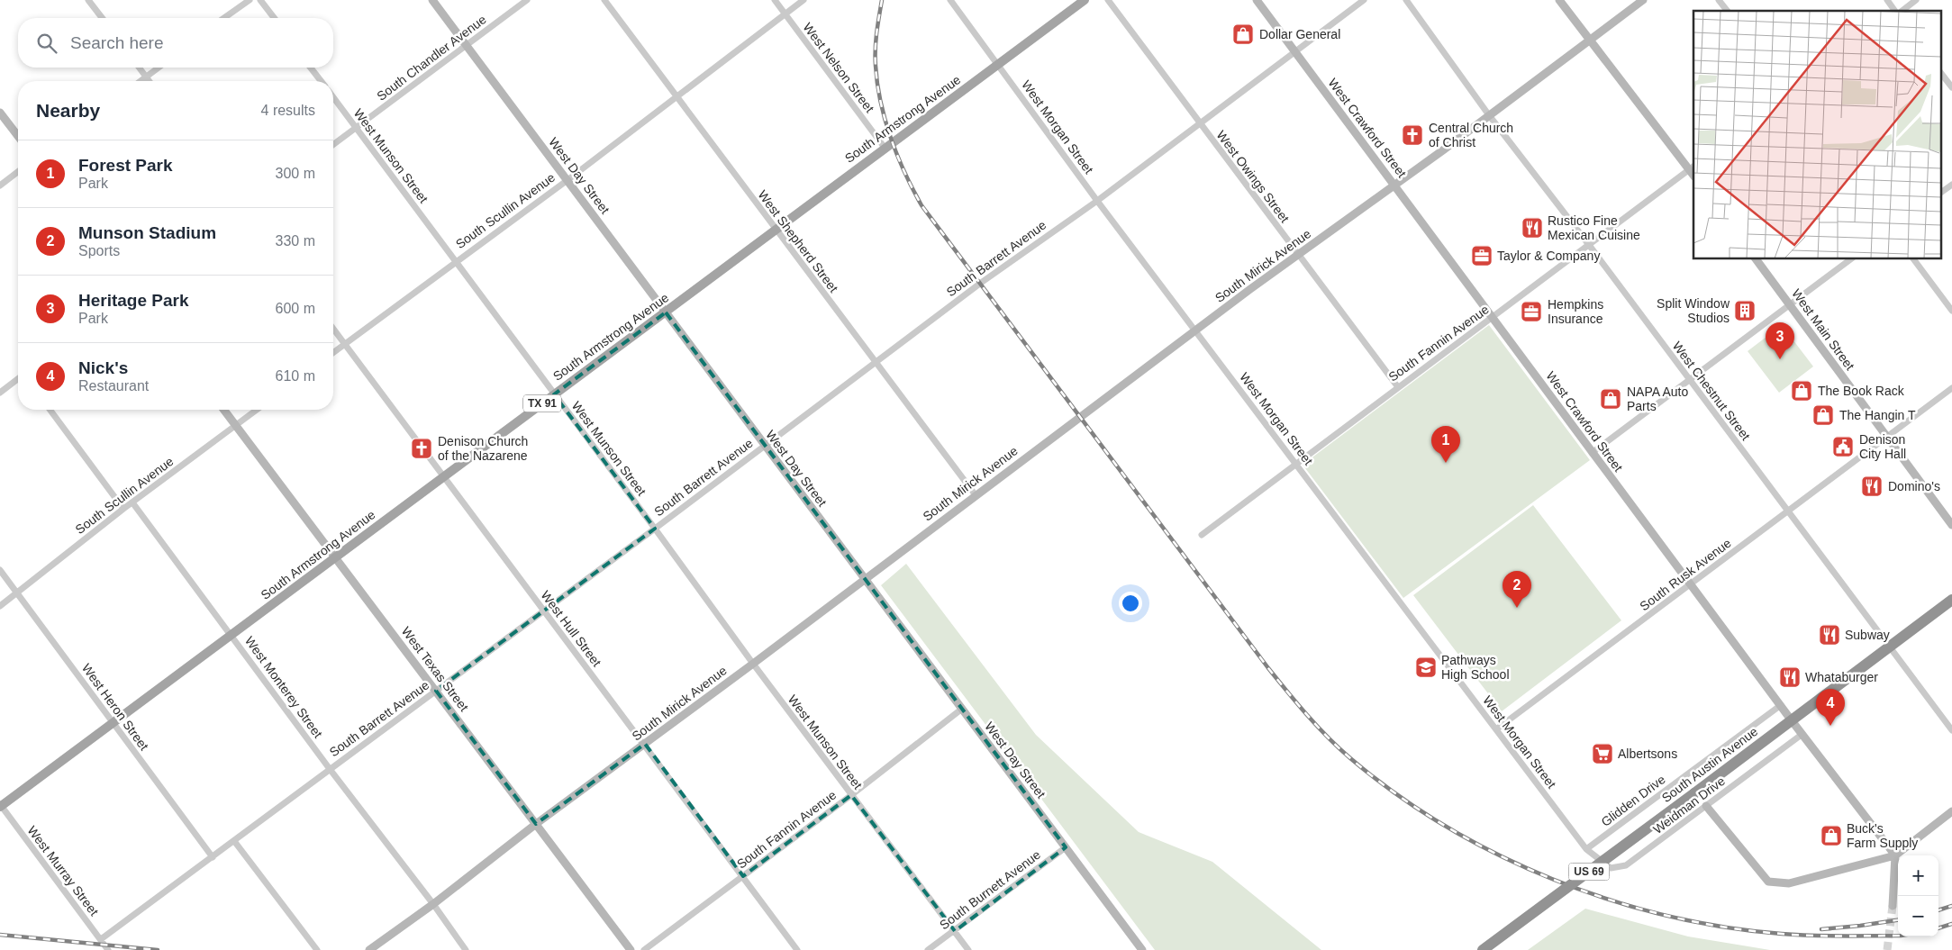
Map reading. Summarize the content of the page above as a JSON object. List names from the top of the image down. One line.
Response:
{"streets":{"highway":["South Austin Avenue","US 69"],"main road":["South Armstrong Avenue","TX 91"],"street":["South Chandler Avenue","West Nelson Street","West Morgan Street","West Crawford Street","West Munson Street","West Day Street","West Owings Street","South Scullin Avenue","West Shepherd Street","South Barrett Avenue","South Mirick Avenue","West Main Street","South Fannin Avenue","West Chestnut Street","South Rusk Avenue","West Hull Street","West Texas Street","West Monterey Street","West Heron Street","Glidden Drive","Weidman Drive","West Murray Street","South Burnett Avenue"]},"crossings":[["South Chandler Avenue","West Munson Street"],["South Chandler Avenue","West Day Street"],["West Nelson Street","South Armstrong Avenue"],["West Nelson Street","South Scullin Avenue"],["South Armstrong Avenue","West Morgan Street"],["South Armstrong Avenue","West Munson Street"],["South Armstrong Avenue","West Day Street"],["South Armstrong Avenue","West Shepherd Street"],["South Armstrong Avenue","West Hull Street"],["South Armstrong Avenue","West Texas Street"],["South Armstrong Avenue","West Monterey Street"],["South Armstrong Avenue","West Heron Street"],["South Armstrong Avenue","West Murray Street"],["West Morgan Street","South Barrett Avenue"],["West Morgan Street","South Mirick Avenue"],["West Morgan Street","South Fannin Avenue"],["West Morgan Street","South Rusk Avenue"],["West Morgan Street","Glidden Drive"],["West Morgan Street","Weidman Drive"],["West Crawford Street","South Barrett Avenue"],["West Crawford Street","South Mirick Avenue"],["West Crawford Street","South Fannin Avenue"],["West Crawford Street","South Rusk Avenue"],["West Crawford Street","South Austin Avenue"],["West Crawford Street","Glidden Drive"],["West Crawford Street","Weidman Drive"],["West Munson Street","South Scullin Avenue"],["West Munson Street","South Barrett Avenue"],["West Munson Street","South Mirick Avenue"],["West Munson Street","South Fannin Avenue"],["West Munson Street","South Burnett Avenue"],["West Day Street","South Scullin Avenue"],["West Day Street","South Barrett Avenue"],["West Day Street","South Mirick Avenue"],["West Day Street","South Fannin Avenue"],["West Day Street","South Burnett Avenue"],["West Owings Street","South Barrett Avenue"],["West Owings Street","South Mirick Avenue"],["West Owings Street","South Fannin Avenue"],["South Scullin Avenue","West Shepherd Street"],["South Scullin Avenue","West Hull Street"],["South Scullin Avenue","West Texas Street"],["South Scullin Avenue","West Monterey Street"],["South Scullin Avenue","West Heron Street"],["West Shepherd Street","South Barrett Avenue"],["West Shepherd Street","South Mirick Avenue"],["South Barrett Avenue","West Hull Street"],["South Barrett Avenue","West Texas Street"],["South Barrett Avenue","West Monterey Street"],["South Barrett Avenue","West Heron Street"],["South Barrett Avenue","West Murray Street"],["South Mirick Avenue","West Chestnut Street"],["South Mirick Avenue","West Hull Street"],["South Mirick Avenue","West Texas Street"],["South Mirick Avenue","West Monterey Street"],["West Main Street","South Rusk Avenue"],["South Fannin Avenue","West Chestnut Street"],["South Fannin Avenue","West Hull Street"],["West Chestnut Street","South Rusk Avenue"],["West Chestnut Street","South Austin Avenue"],["Glidden Drive","Weidman Drive"]],"places":{"shop":["Dollar General","The Book Rack","NAPA Auto Parts","The Hangin T","Buck's Farm Supply"],"church":["Central Church of Christ","Denison Church of the Nazarene"],"restaurant":["Rustico Fine Mexican Cuisine","Domino's","Subway","Whataburger"],"office":["Taylor & Company","Hempkins Insurance"],"building":["Split Window Studios"],"public building":["Denison City Hall"],"school or university":["Pathways High School"],"supermarket":["Albertsons"]},"page":{"search":"Search here","heading":["Nearby","4 results"],"list":[{"mark":"1","name":"Forest Park","note":"Park","value":"300 m"},{"mark":"2","name":"Munson Stadium","note":"Sports","value":"330 m"},{"mark":"3","name":"Heritage Park","note":"Park","value":"600 m"},{"mark":"4","name":"Nick's","note":"Restaurant","value":"610 m"}],"pins":["3","1","2","4"],"map_buttons":["+","−"]}}
